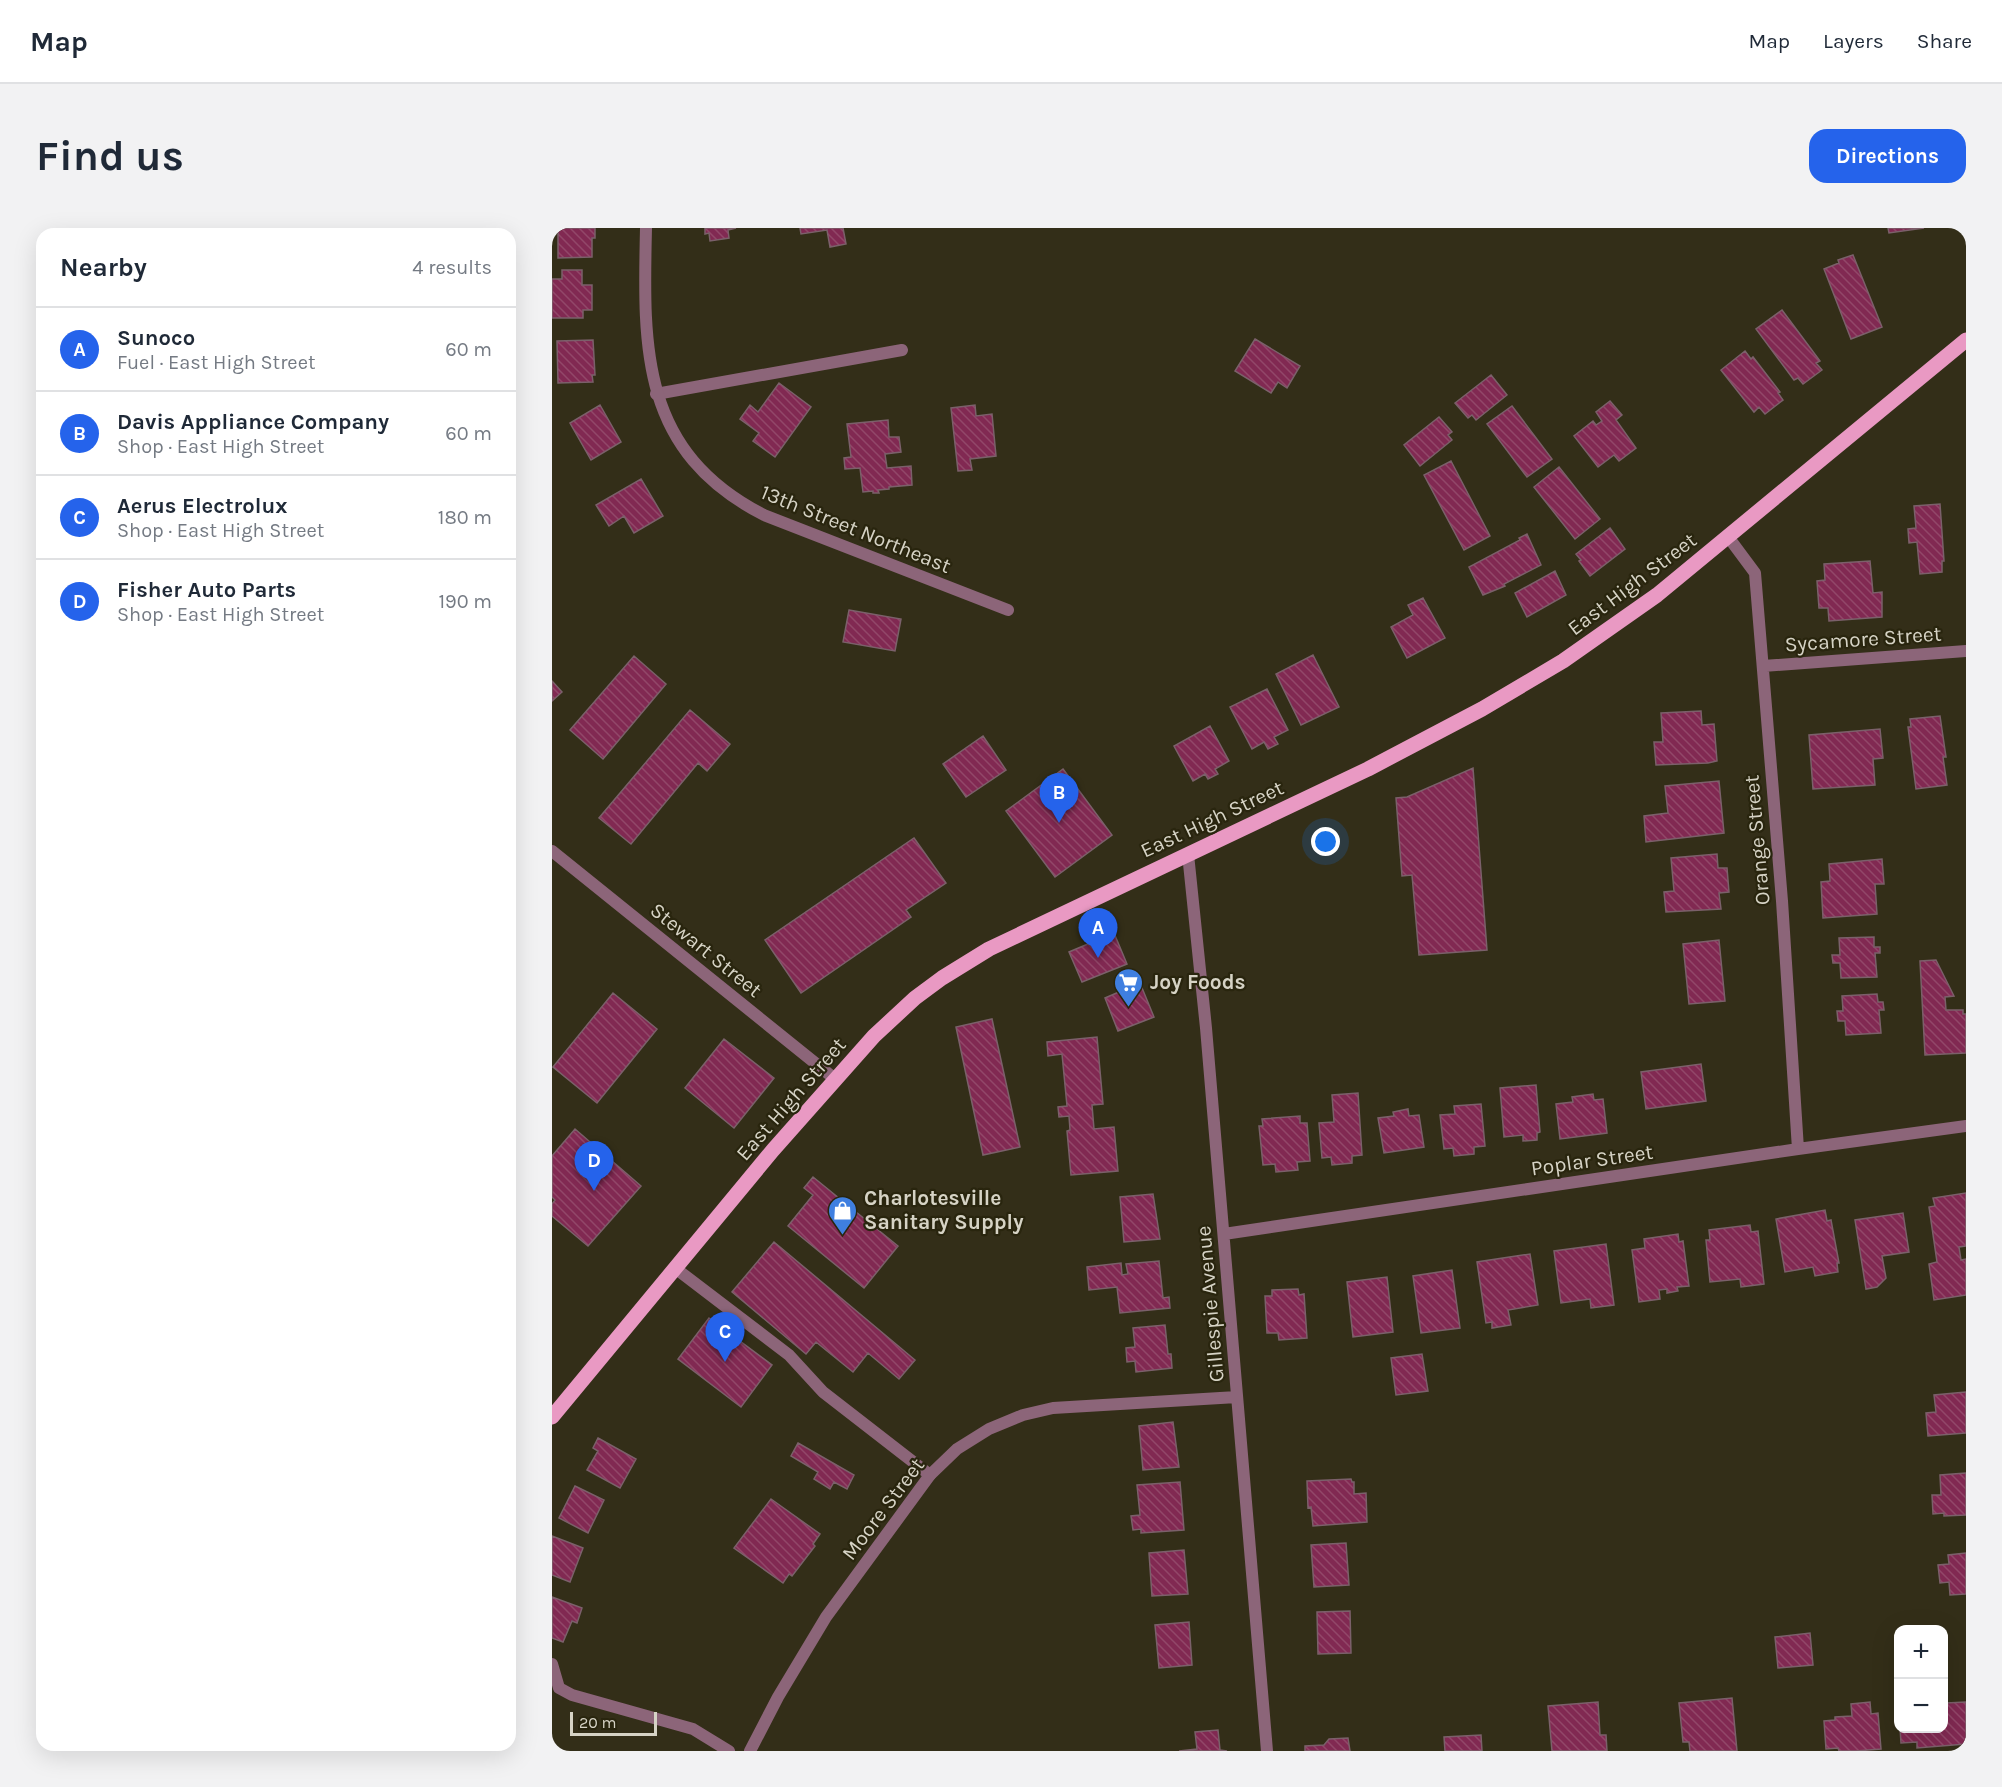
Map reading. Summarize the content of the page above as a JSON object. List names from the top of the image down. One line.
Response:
{"streets":{"main road":["East High Street"],"street":["13th Street Northeast","Sycamore Street","Orange Street","Stewart Street","Poplar Street","Gillespie Avenue","Moore Street"]},"crossings":[["East High Street","Orange Street"],["East High Street","Stewart Street"],["East High Street","Gillespie Avenue"],["Sycamore Street","Orange Street"],["Orange Street","Poplar Street"],["Poplar Street","Gillespie Avenue"],["Gillespie Avenue","Moore Street"]],"places":{"supermarket":["Joy Foods"],"shop":["Charlotesville Sanitary Supply"]},"scale_bar":"20 m","page":{"header":"Map","nav":["Map","Layers","Share"],"buttons":"Directions","title":"Find us","heading":["Nearby","4 results"],"list":[{"mark":"A","name":"Sunoco","note":"Fuel · East High Street","value":"60 m"},{"mark":"B","name":"Davis Appliance Company","note":"Shop · East High Street","value":"60 m"},{"mark":"C","name":"Aerus Electrolux","note":"Shop · East High Street","value":"180 m"},{"mark":"D","name":"Fisher Auto Parts","note":"Shop · East High Street","value":"190 m"}],"pins":["B","A","D","C"],"map_buttons":["+","−"],"scale":"20 m"}}
